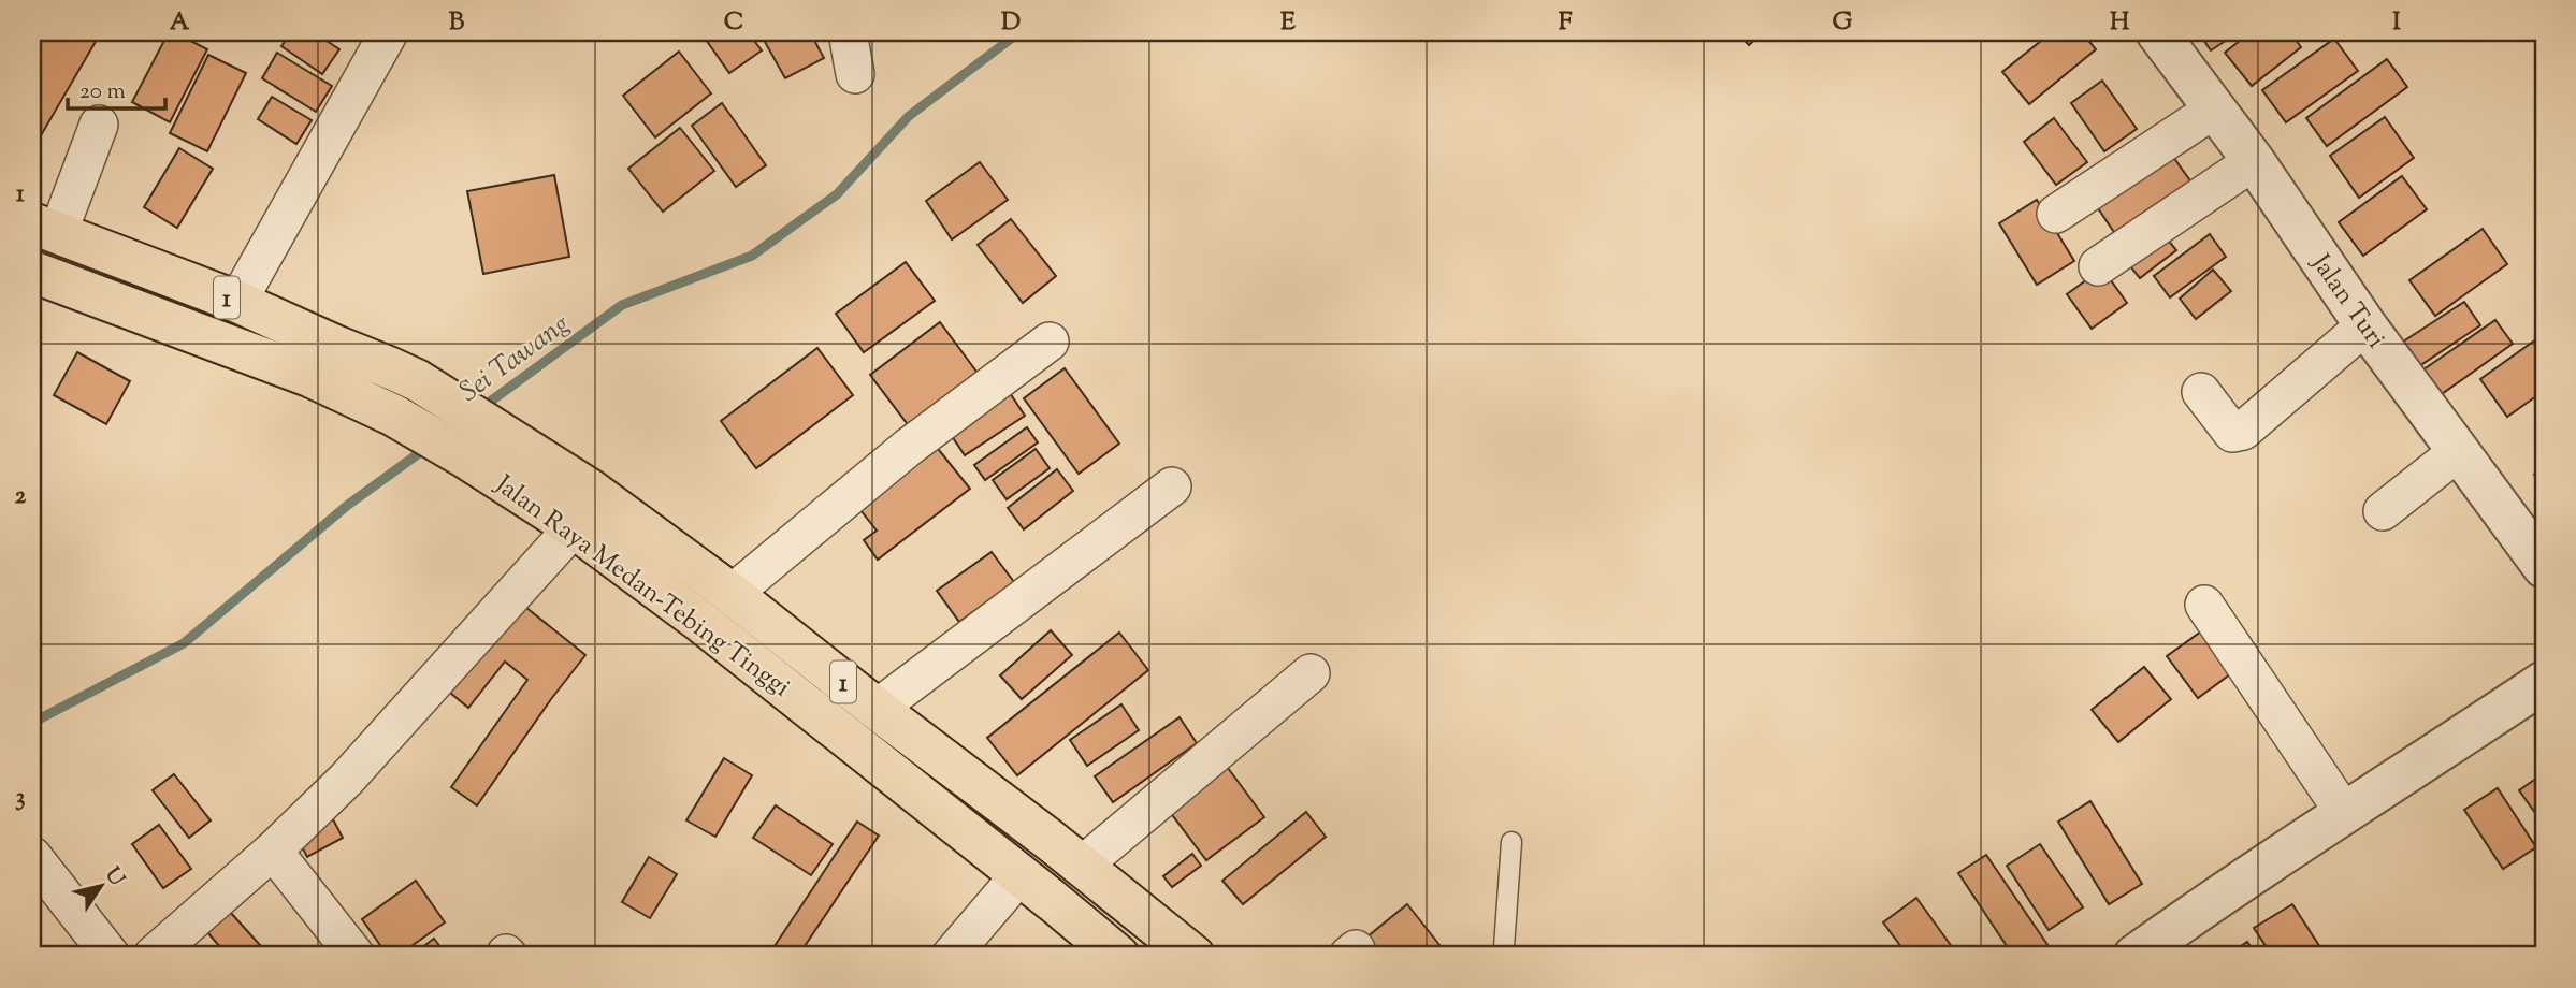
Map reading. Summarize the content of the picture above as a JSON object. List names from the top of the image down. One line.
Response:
{"streets":{"highway":["1","Jalan Raya Medan-Tebing Tinggi"],"street":["Jalan Turi"]},"water":["Sei Tawang"],"scale_bar":"20 m","north":"top right","grid":{"columns":["A","B","C","D","E","F","G","H","I"],"rows":["1","2","3"]}}
